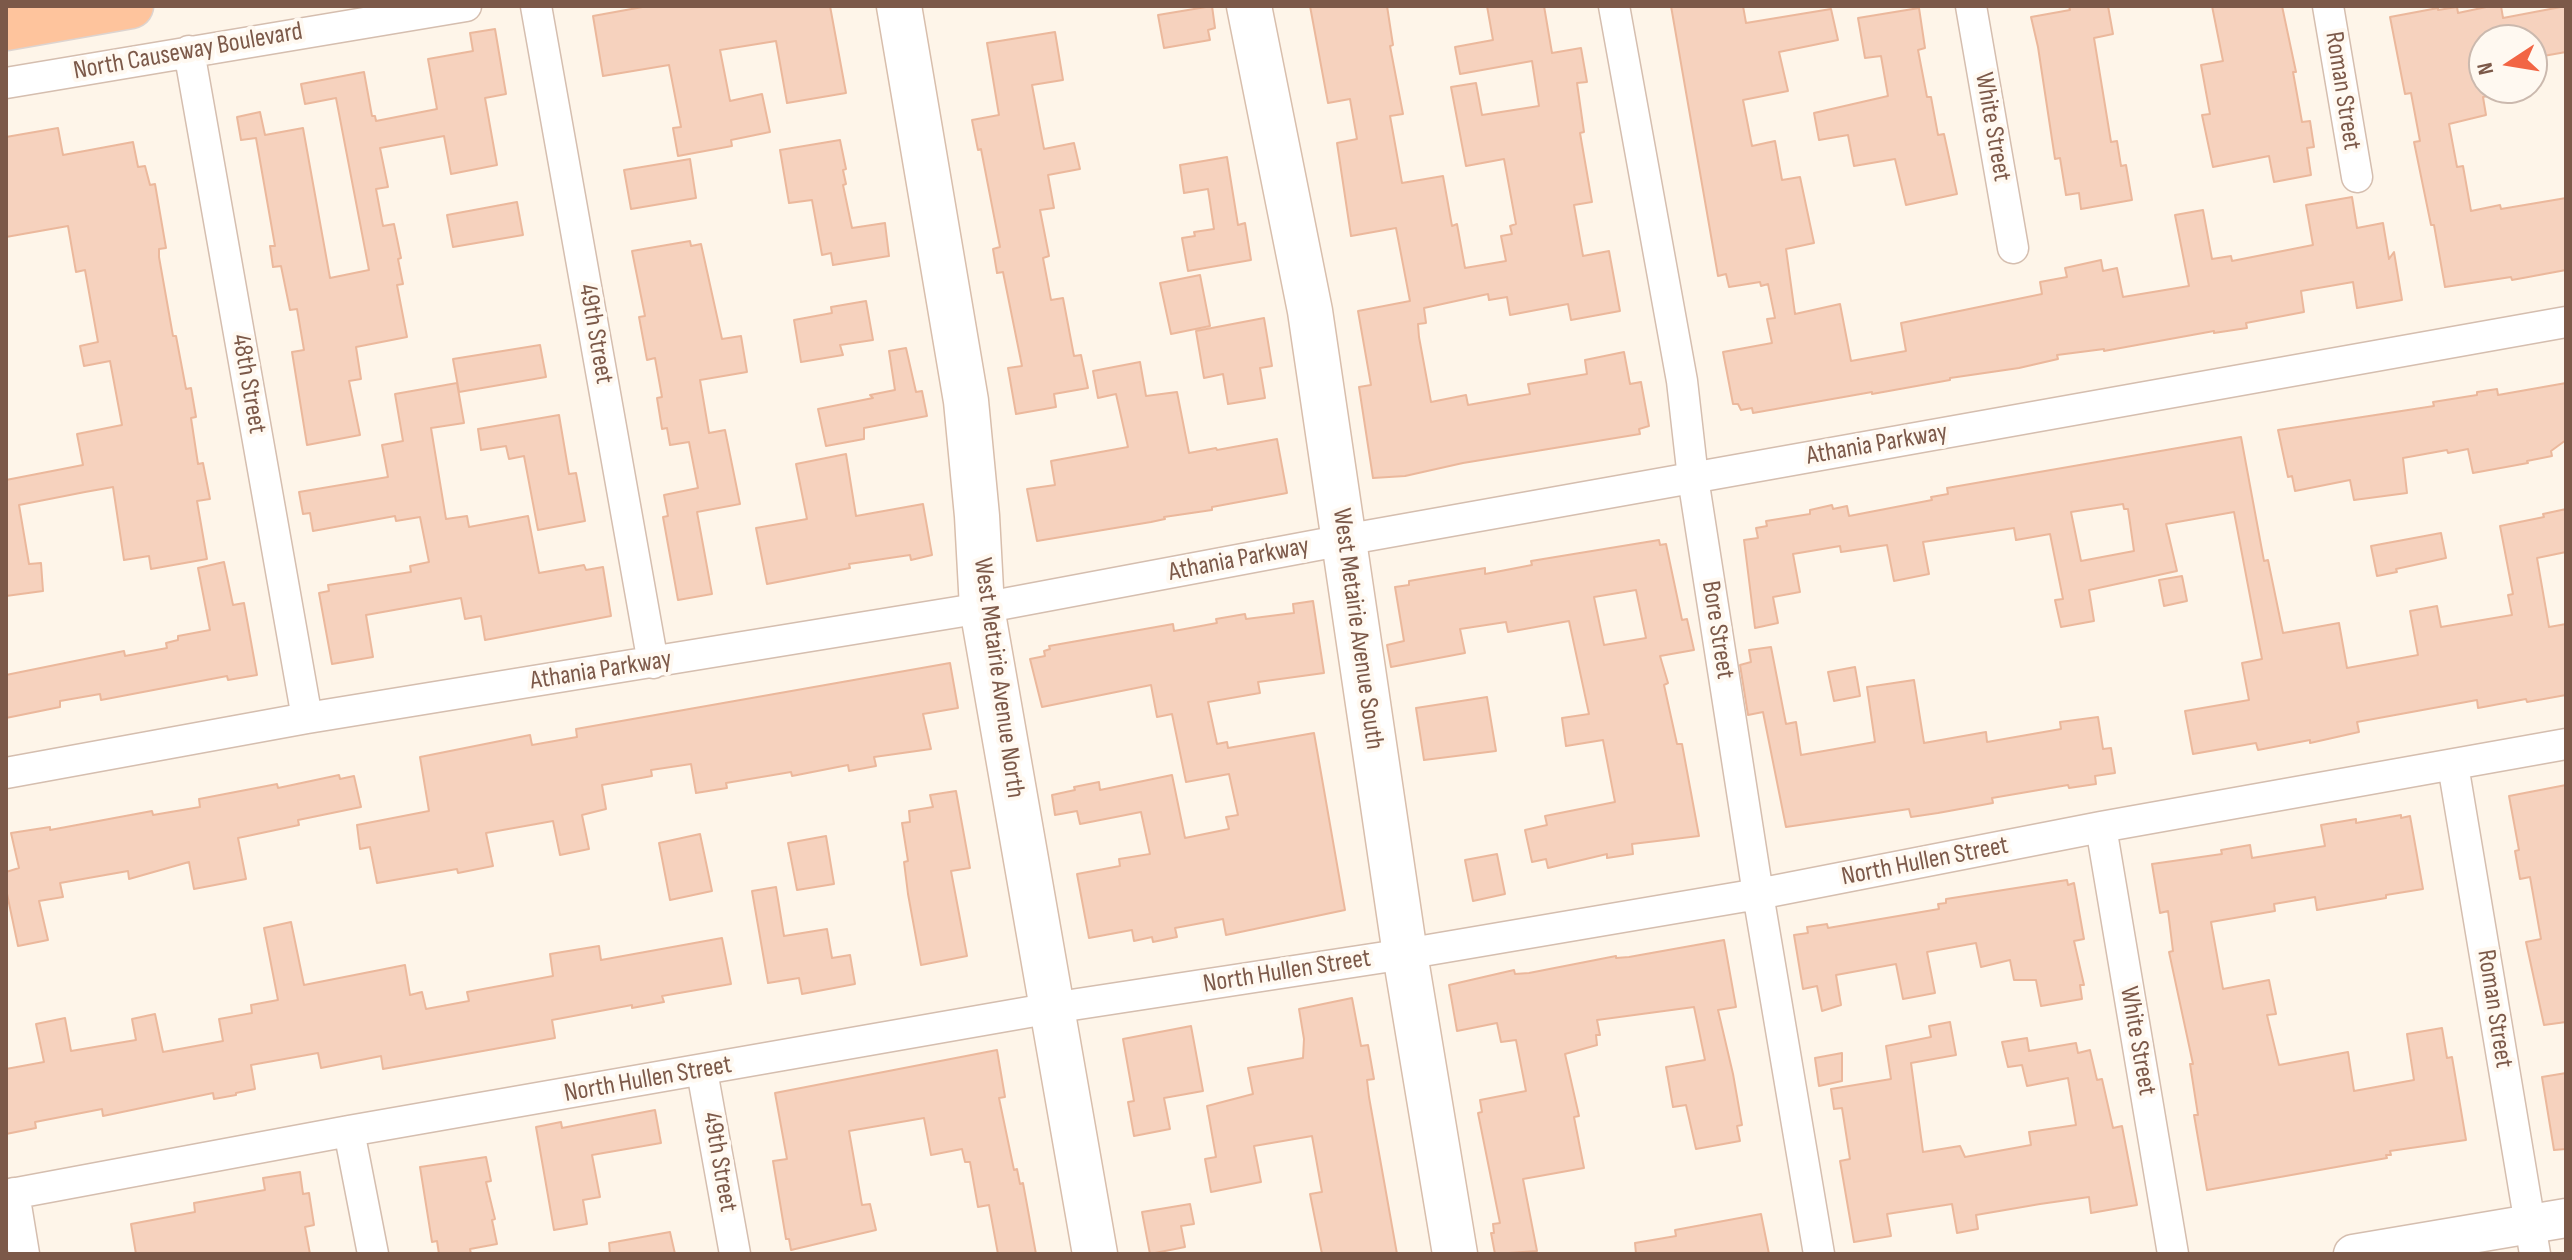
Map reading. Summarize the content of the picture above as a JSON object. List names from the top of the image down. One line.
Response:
{"streets":{"main road":["West Metairie Avenue South","West Metairie Avenue North"],"street":["North Causeway Boulevard","Roman Street","White Street","49th Street","48th Street","Athania Parkway","Bore Street","North Hullen Street"]},"crossings":[["North Causeway Boulevard","48th Street"],["Roman Street","North Hullen Street"],["White Street","North Hullen Street"],["49th Street","Athania Parkway"],["49th Street","North Hullen Street"],["48th Street","Athania Parkway"],["Athania Parkway","West Metairie Avenue South"],["Athania Parkway","Bore Street"],["Athania Parkway","West Metairie Avenue North"],["West Metairie Avenue South","North Hullen Street"],["Bore Street","North Hullen Street"],["West Metairie Avenue North","North Hullen Street"]],"north":"left"}
